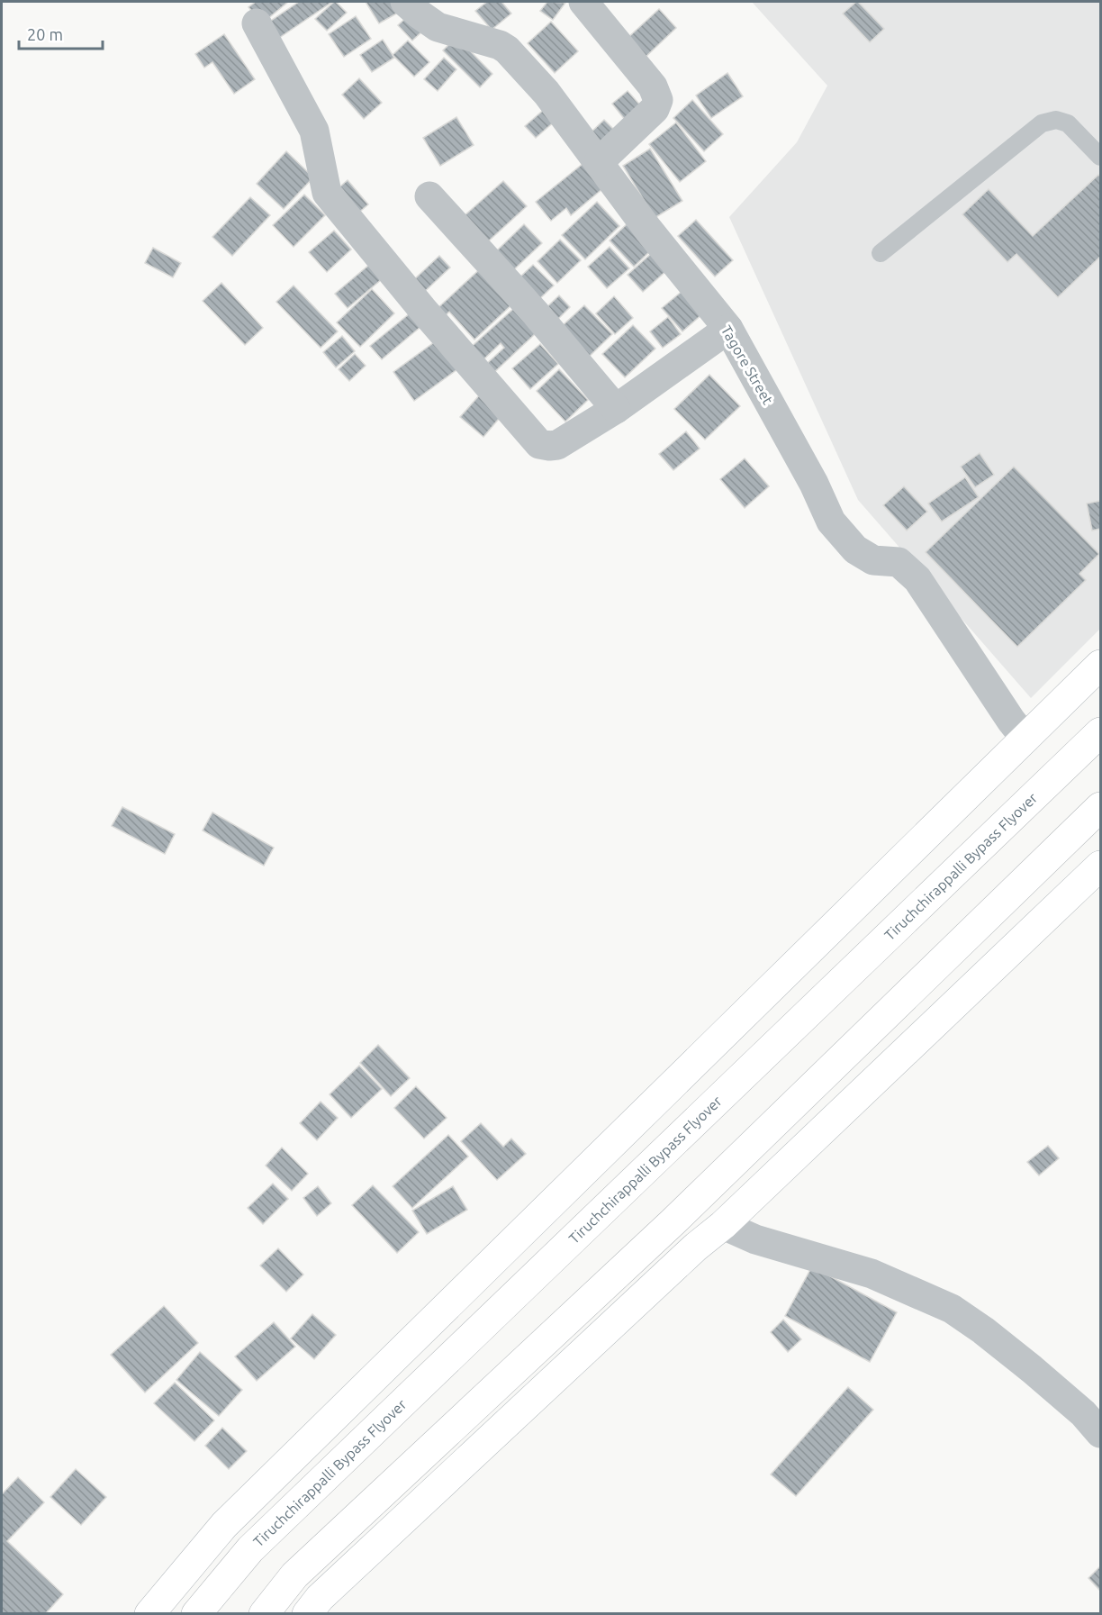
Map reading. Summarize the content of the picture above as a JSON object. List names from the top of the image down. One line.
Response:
{"streets":{"main road":["Tiruchchirappalli Bypass Flyover"],"street":["Tagore Street"]},"scale_bar":"20 m"}
